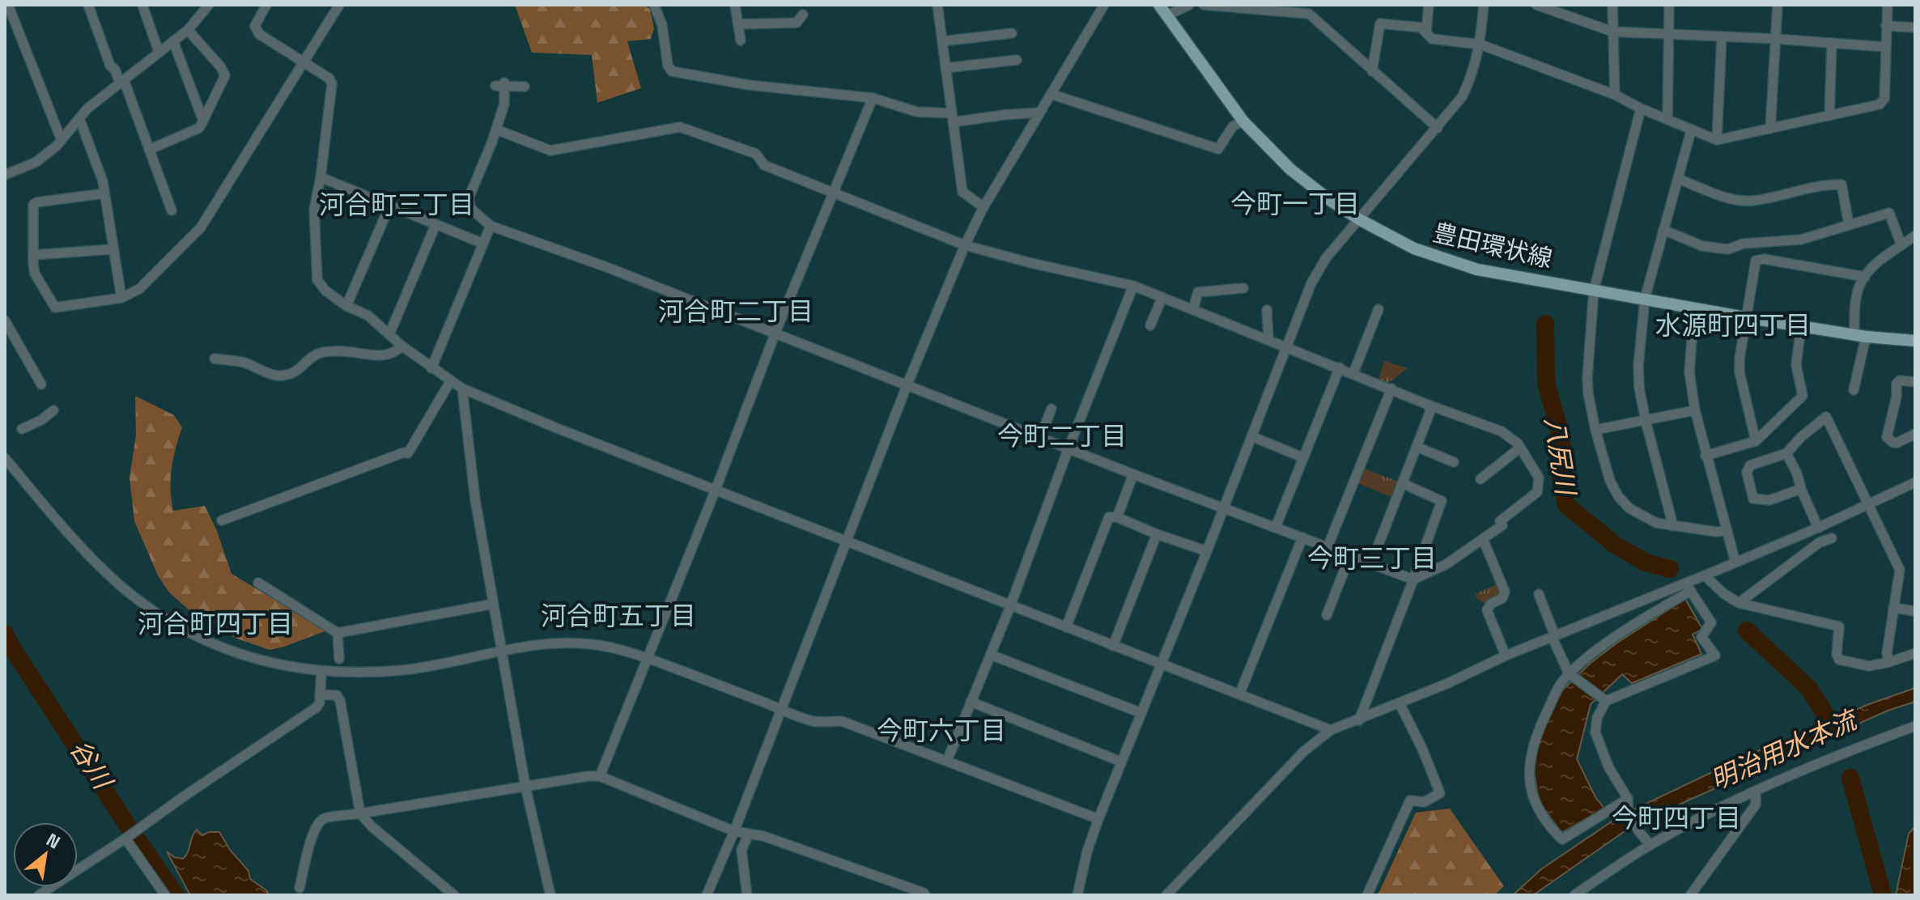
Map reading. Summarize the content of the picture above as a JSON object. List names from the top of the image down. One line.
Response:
{"streets":{"main road":["豊田環状線"]},"districts":["今町一丁目","河合町三丁目","河合町二丁目","水源町四丁目","今町二丁目","今町三丁目","河合町五丁目","河合町四丁目","今町六丁目","今町四丁目"],"water":["八尻川","明治用水本流","谷川"],"north":"top right"}
